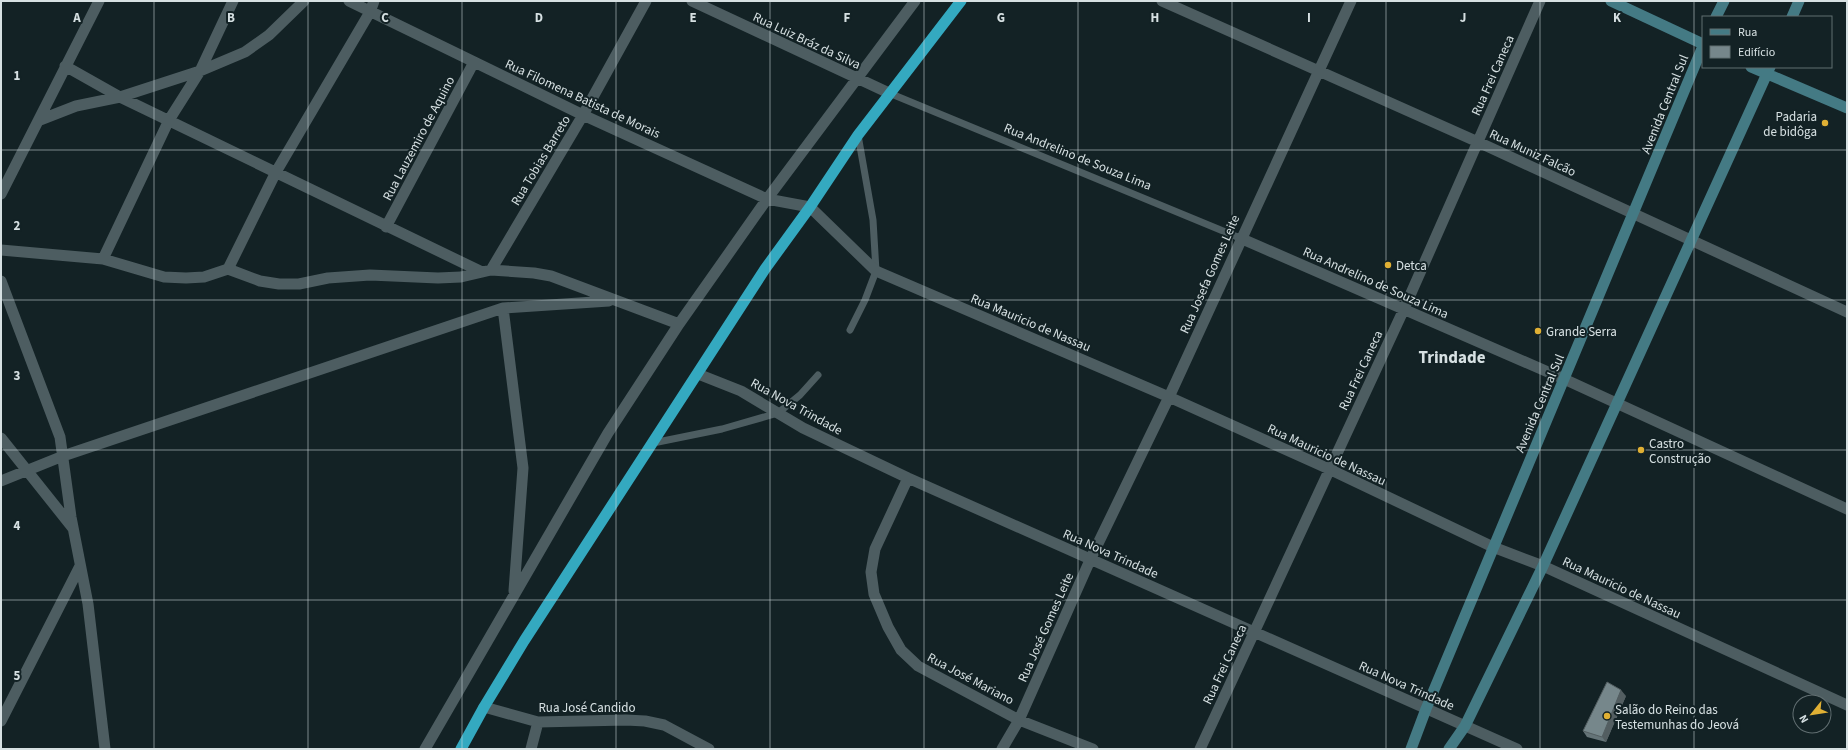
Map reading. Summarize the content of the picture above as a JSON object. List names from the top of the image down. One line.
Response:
{"streets":{"main road":["Avenida Central Sul"],"street":["Rua Luiz Bráz da Silva","Rua Frei Caneca","Rua Filomena Batista de Morais","Rua Lauzemiro de Aquino","Rua Muniz Falcão","Rua Andrelino de Souza Lima","Rua Tobias Barreto","Rua Josefa Gomes Leite","Rua Mauricio de Nassau","Rua Nova Trindade","Rua José Gomes Leite","Rua José Mariano","Rua José Candido"]},"crossings":[["Rua Luiz Bráz da Silva","Rua Andrelino de Souza Lima"],["Rua Frei Caneca","Rua Muniz Falcão"],["Rua Frei Caneca","Rua Andrelino de Souza Lima"],["Rua Frei Caneca","Rua Mauricio de Nassau"],["Rua Frei Caneca","Rua Nova Trindade"],["Rua Filomena Batista de Morais","Rua Lauzemiro de Aquino"],["Rua Filomena Batista de Morais","Rua Tobias Barreto"],["Rua Filomena Batista de Morais","Rua Mauricio de Nassau"],["Avenida Central Sul","Rua Muniz Falcão"],["Avenida Central Sul","Rua Andrelino de Souza Lima"],["Avenida Central Sul","Rua Mauricio de Nassau"],["Avenida Central Sul","Rua Nova Trindade"],["Rua Muniz Falcão","Rua Josefa Gomes Leite"],["Rua Andrelino de Souza Lima","Rua Josefa Gomes Leite"],["Rua Josefa Gomes Leite","Rua Mauricio de Nassau"],["Rua Josefa Gomes Leite","Rua Nova Trindade"],["Rua Josefa Gomes Leite","Rua José Gomes Leite"],["Rua Nova Trindade","Rua José Gomes Leite"],["Rua Nova Trindade","Rua José Mariano"],["Rua José Gomes Leite","Rua José Mariano"]],"districts":["Trindade"],"places":["Padaria de bidôga","Detca","Grande Serra","Castro Construção","Salão do Reino das Testemunhas do Jeová"],"legend":["Rua","Edifício"],"north":"bottom left","grid":{"columns":["A","B","C","D","E","F","G","H","I","J","K"],"rows":["1","2","3","4","5"]}}
